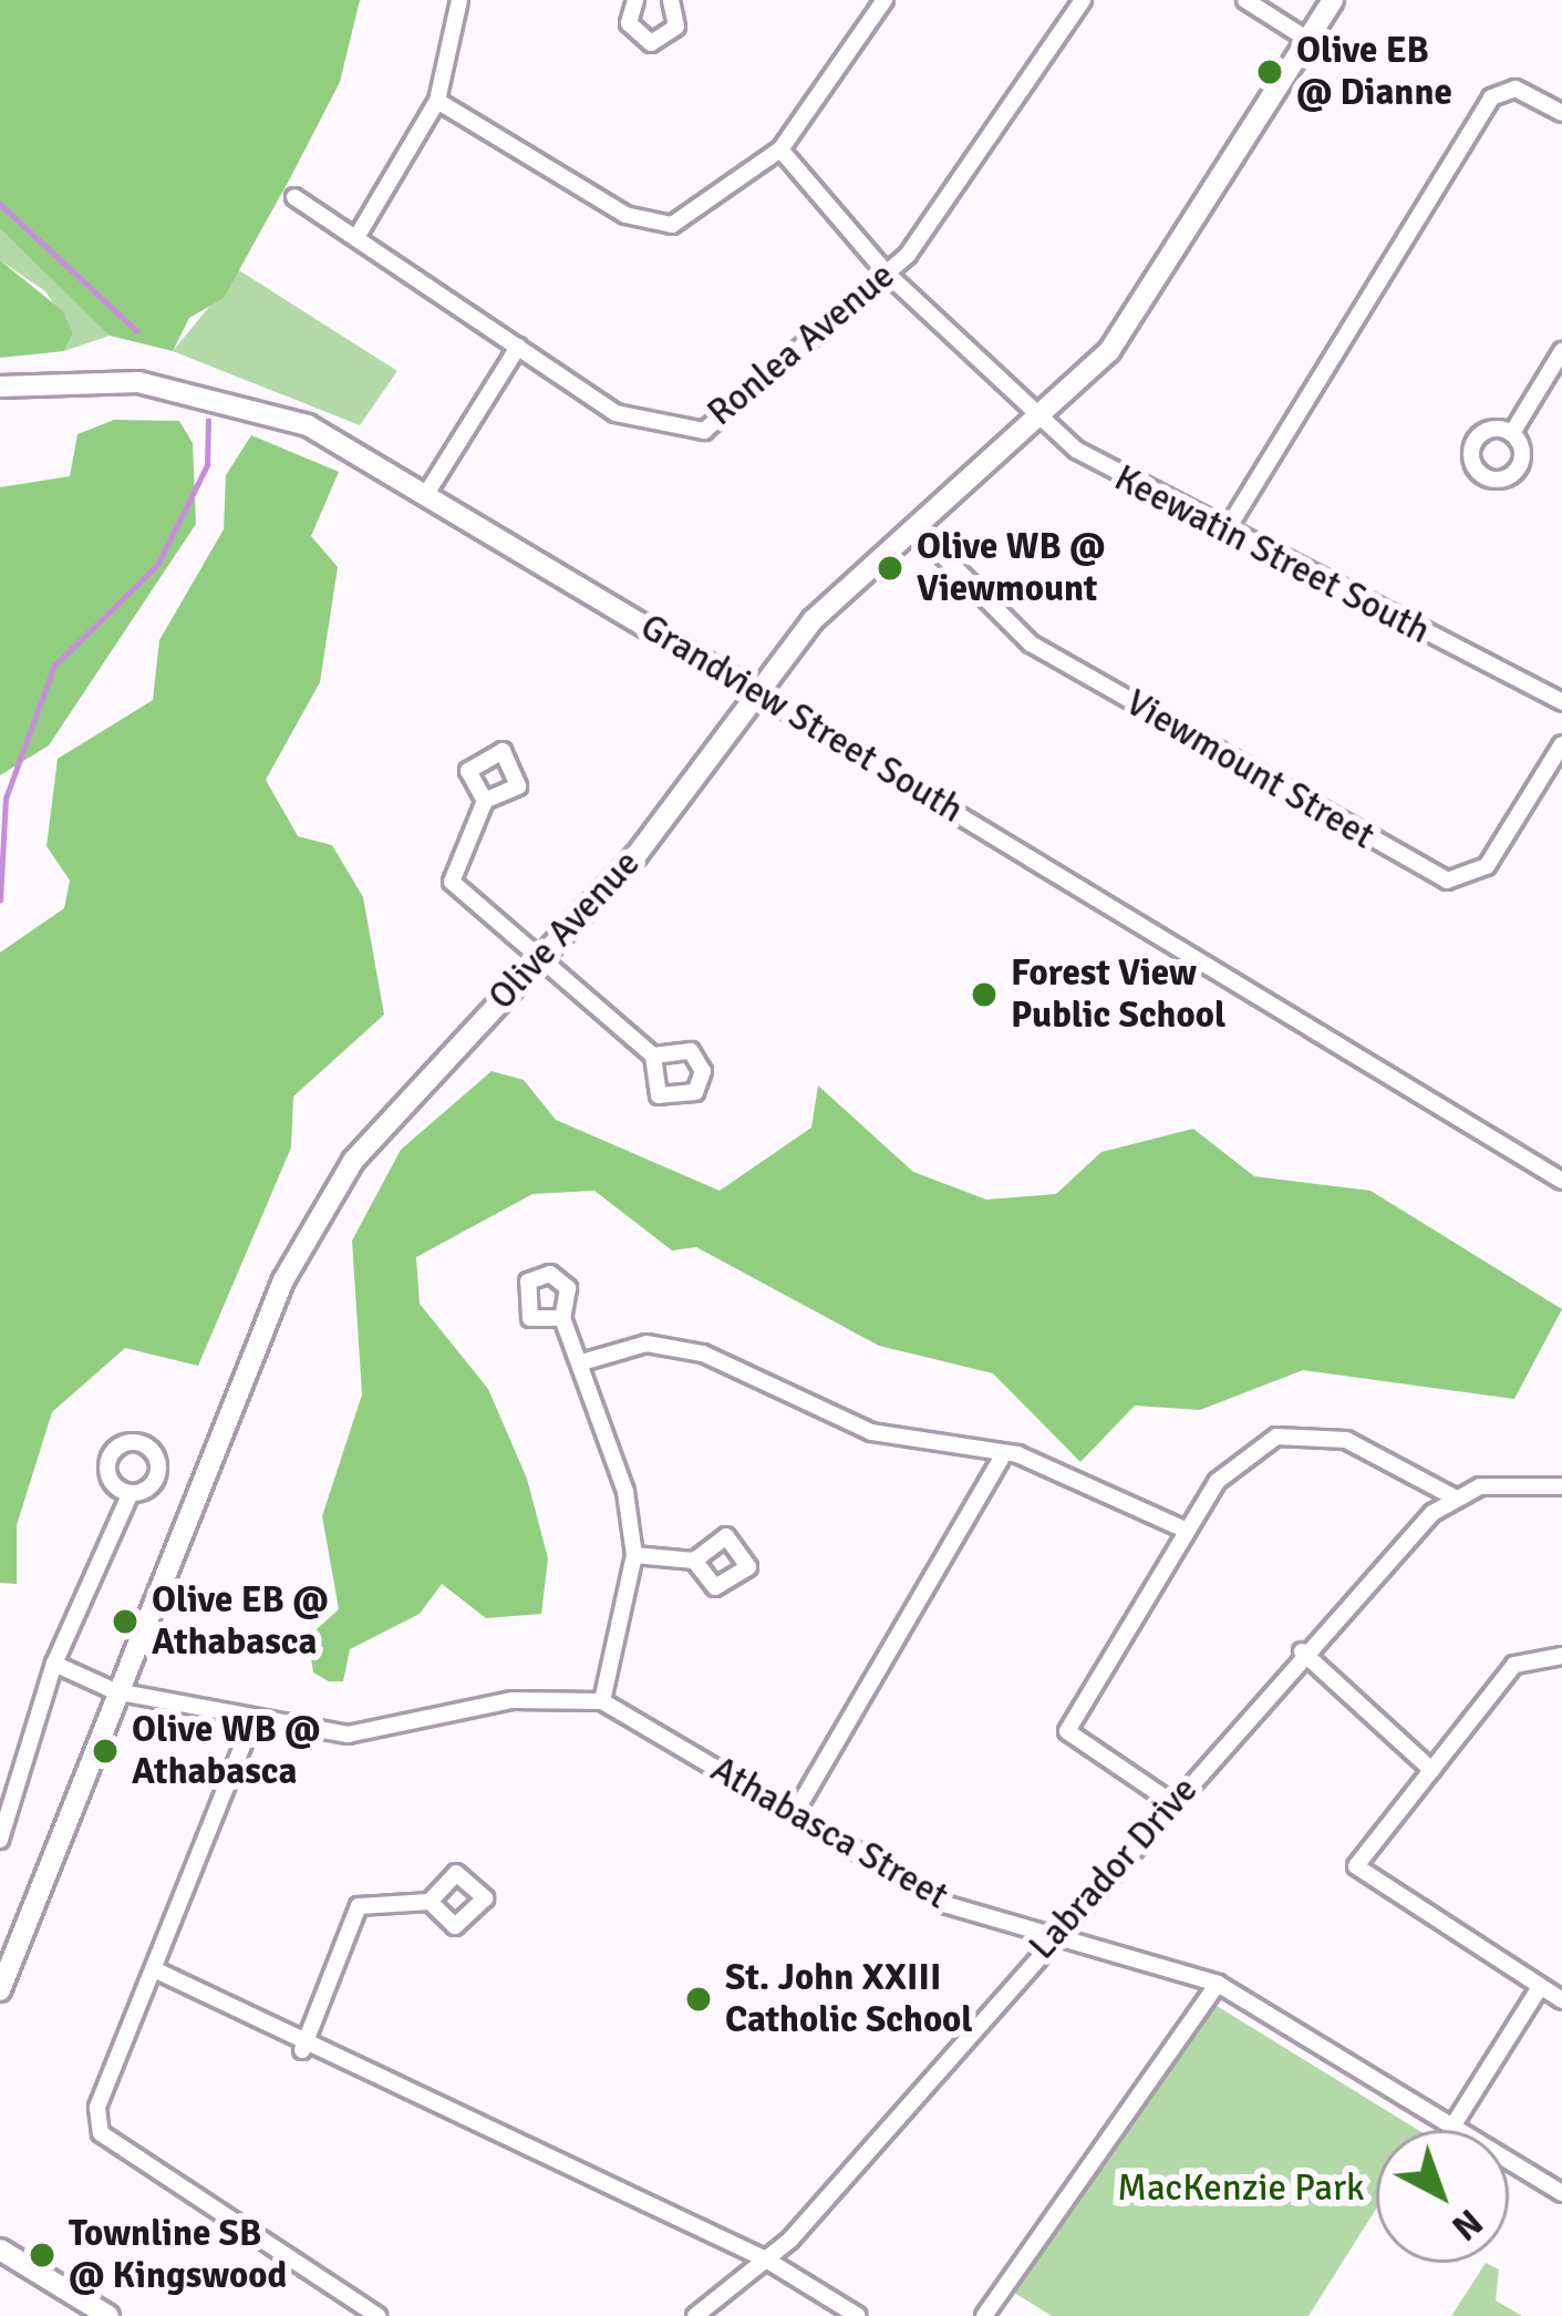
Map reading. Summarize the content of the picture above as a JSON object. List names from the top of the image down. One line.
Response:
{"streets":{"main road":["Grandview Street South","Olive Avenue"],"street":["Ronlea Avenue","Keewatin Street South","Viewmount Street","Athabasca Street","Labrador Drive"]},"crossings":[["Ronlea Avenue","Keewatin Street South"],["Keewatin Street South","Olive Avenue"],["Grandview Street South","Olive Avenue"],["Viewmount Street","Olive Avenue"],["Olive Avenue","Athabasca Street"],["Athabasca Street","Labrador Drive"]],"parks":["MacKenzie Park"],"places":["Olive EB @ Dianne","Olive WB @ Viewmount","Forest View Public School","Olive EB @ Athabasca","Olive WB @ Athabasca","St. John XXIII Catholic School","Townline SB @ Kingswood"],"north":"bottom right"}
